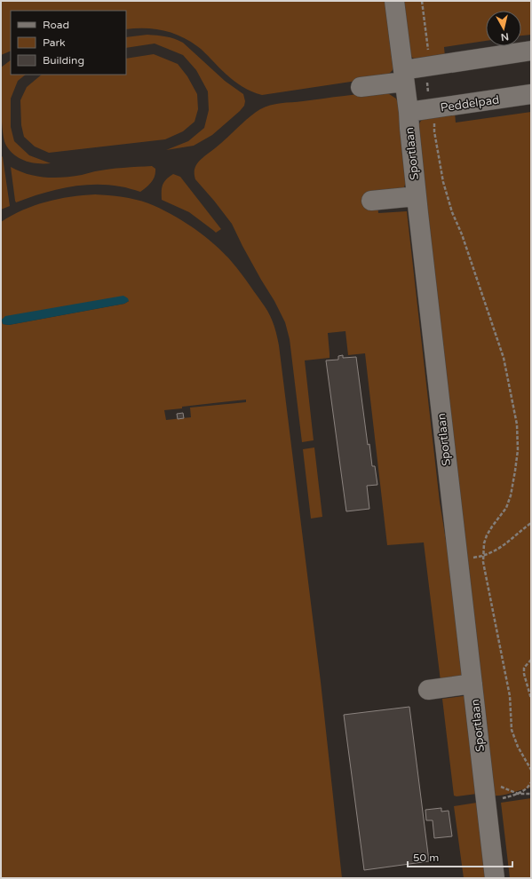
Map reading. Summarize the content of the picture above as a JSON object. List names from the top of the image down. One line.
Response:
{"streets":{"street":["Peddelpad","Sportlaan"]},"crossings":[["Peddelpad","Sportlaan"]],"legend":["Road","Park","Building"],"scale_bar":"50 m","north":"bottom"}
